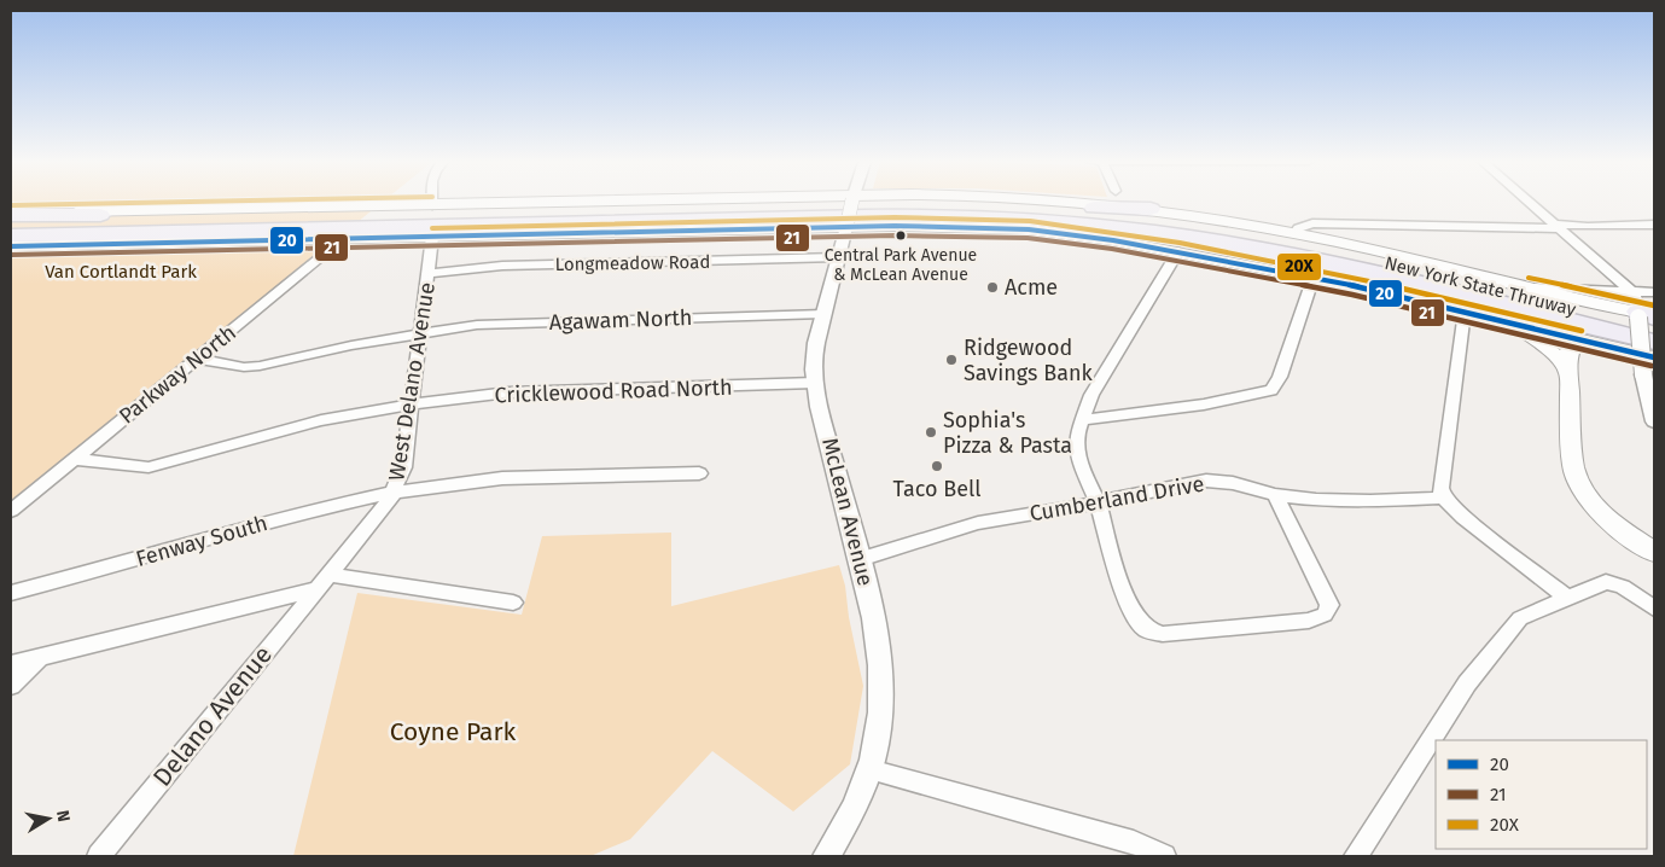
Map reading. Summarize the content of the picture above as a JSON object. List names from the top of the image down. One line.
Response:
{"streets":{"highway":["New York State Thruway"],"street":["Longmeadow Road","Agawam North","Parkway North","West Delano Avenue","Cricklewood Road North","Cumberland Drive","McLean Avenue","Fenway South","Delano Avenue"]},"crossings":[["Longmeadow Road","West Delano Avenue"],["Longmeadow Road","McLean Avenue"],["New York State Thruway","Parkway North"],["Agawam North","Parkway North"],["Agawam North","West Delano Avenue"],["Agawam North","McLean Avenue"],["Parkway North","Cricklewood Road North"],["West Delano Avenue","Cricklewood Road North"],["West Delano Avenue","Fenway South"],["West Delano Avenue","Delano Avenue"],["Cricklewood Road North","McLean Avenue"],["Cumberland Drive","McLean Avenue"]],"parks":["Van Cortlandt Park","Coyne Park"],"places":["Central Park Avenue & McLean Avenue","Acme","Ridgewood Savings Bank","Sophia's Pizza & Pasta","Taco Bell"],"lines":["transit line 20X","transit line 20","transit line 21"],"legend":["20","21","20X"],"north":"right"}
